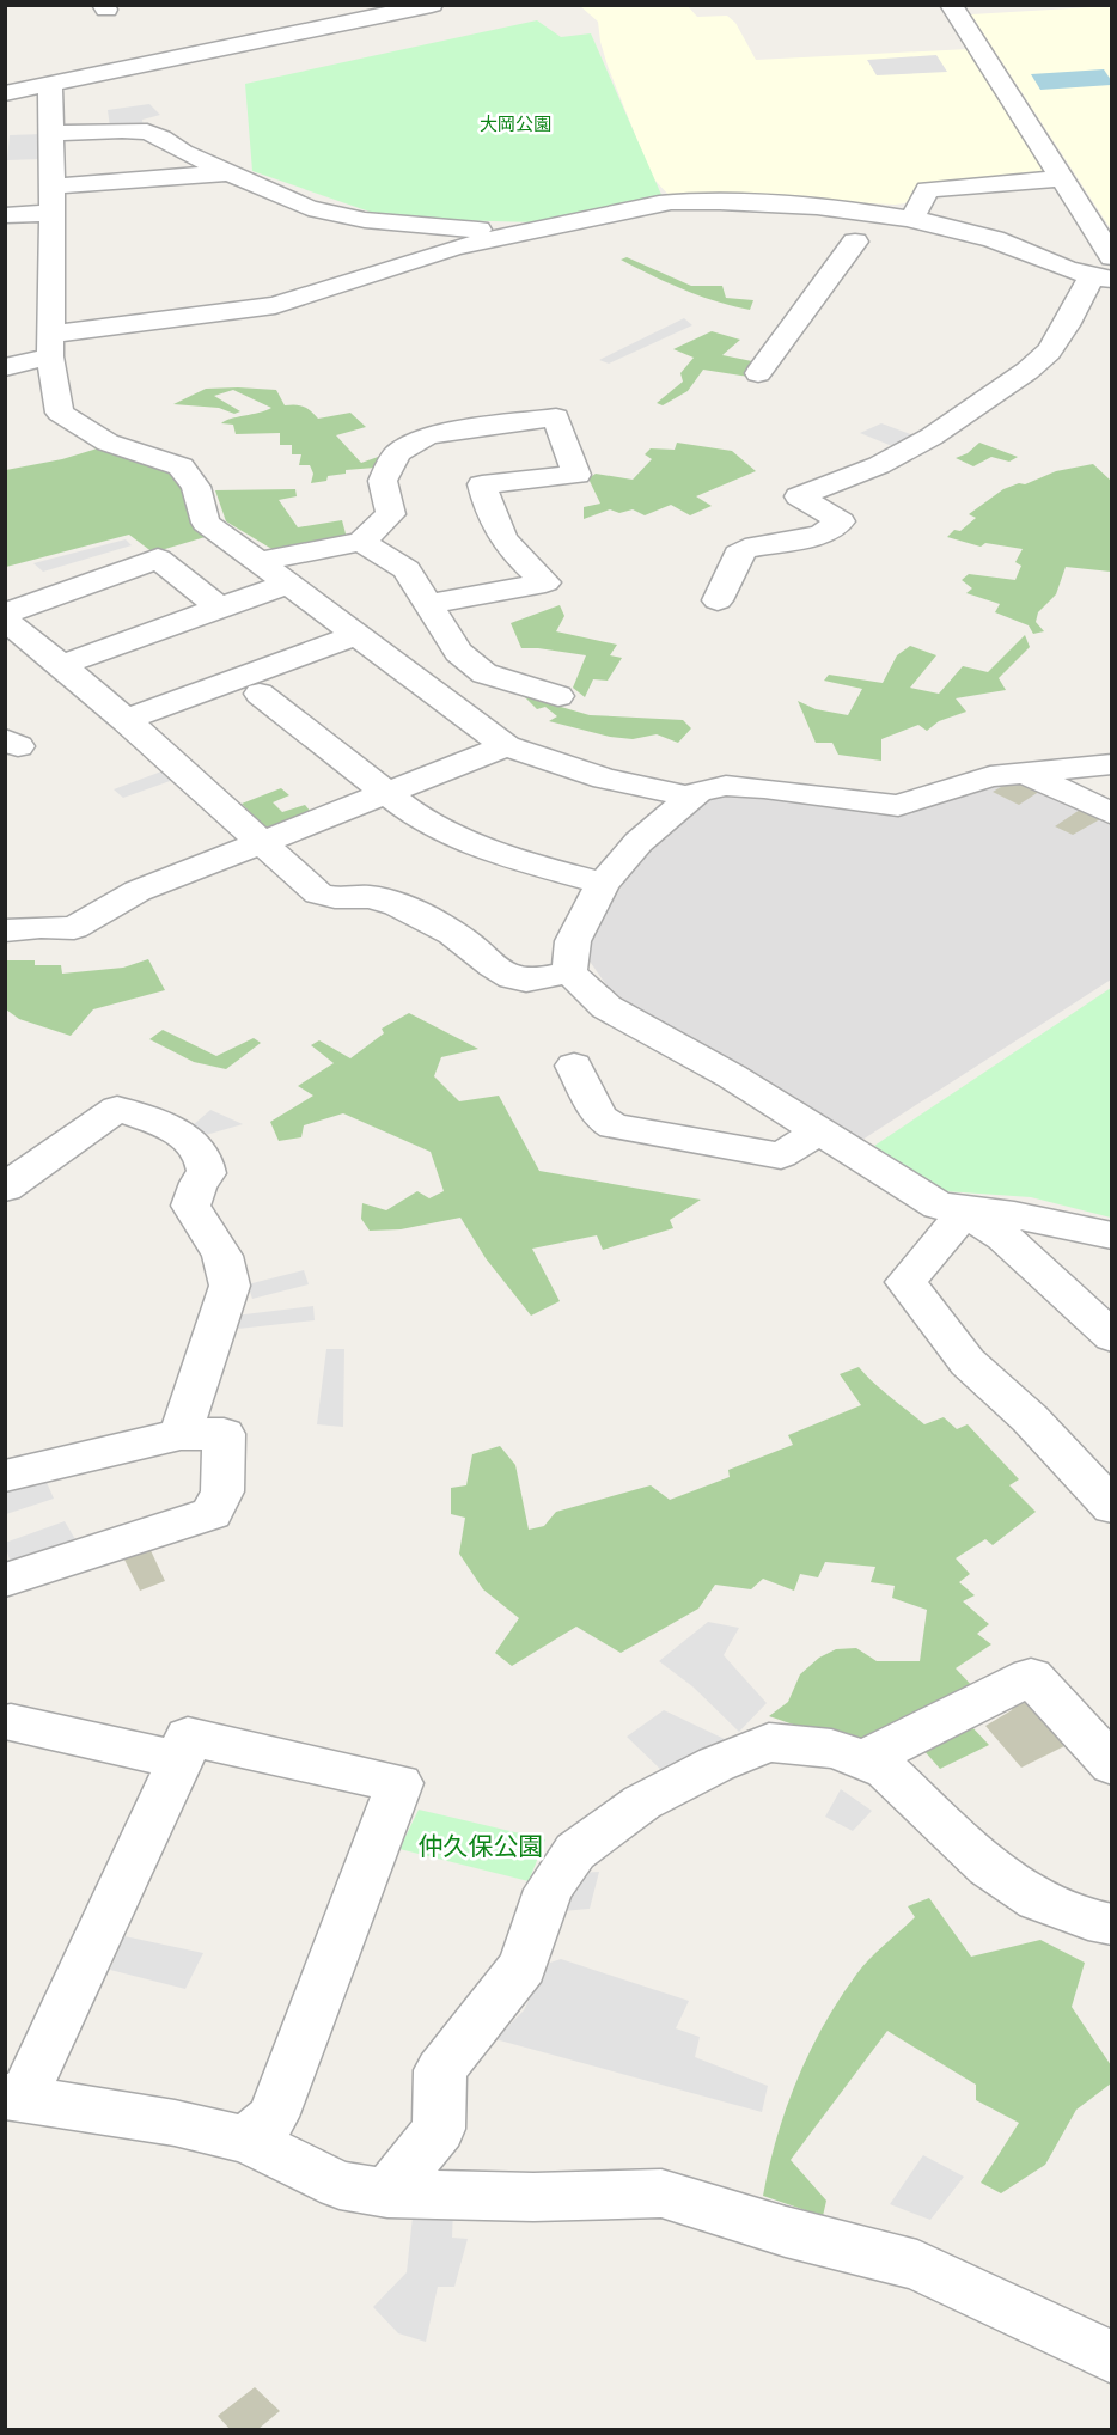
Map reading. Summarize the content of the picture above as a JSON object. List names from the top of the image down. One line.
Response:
{"parks":["大岡公園","仲久保公園"]}
